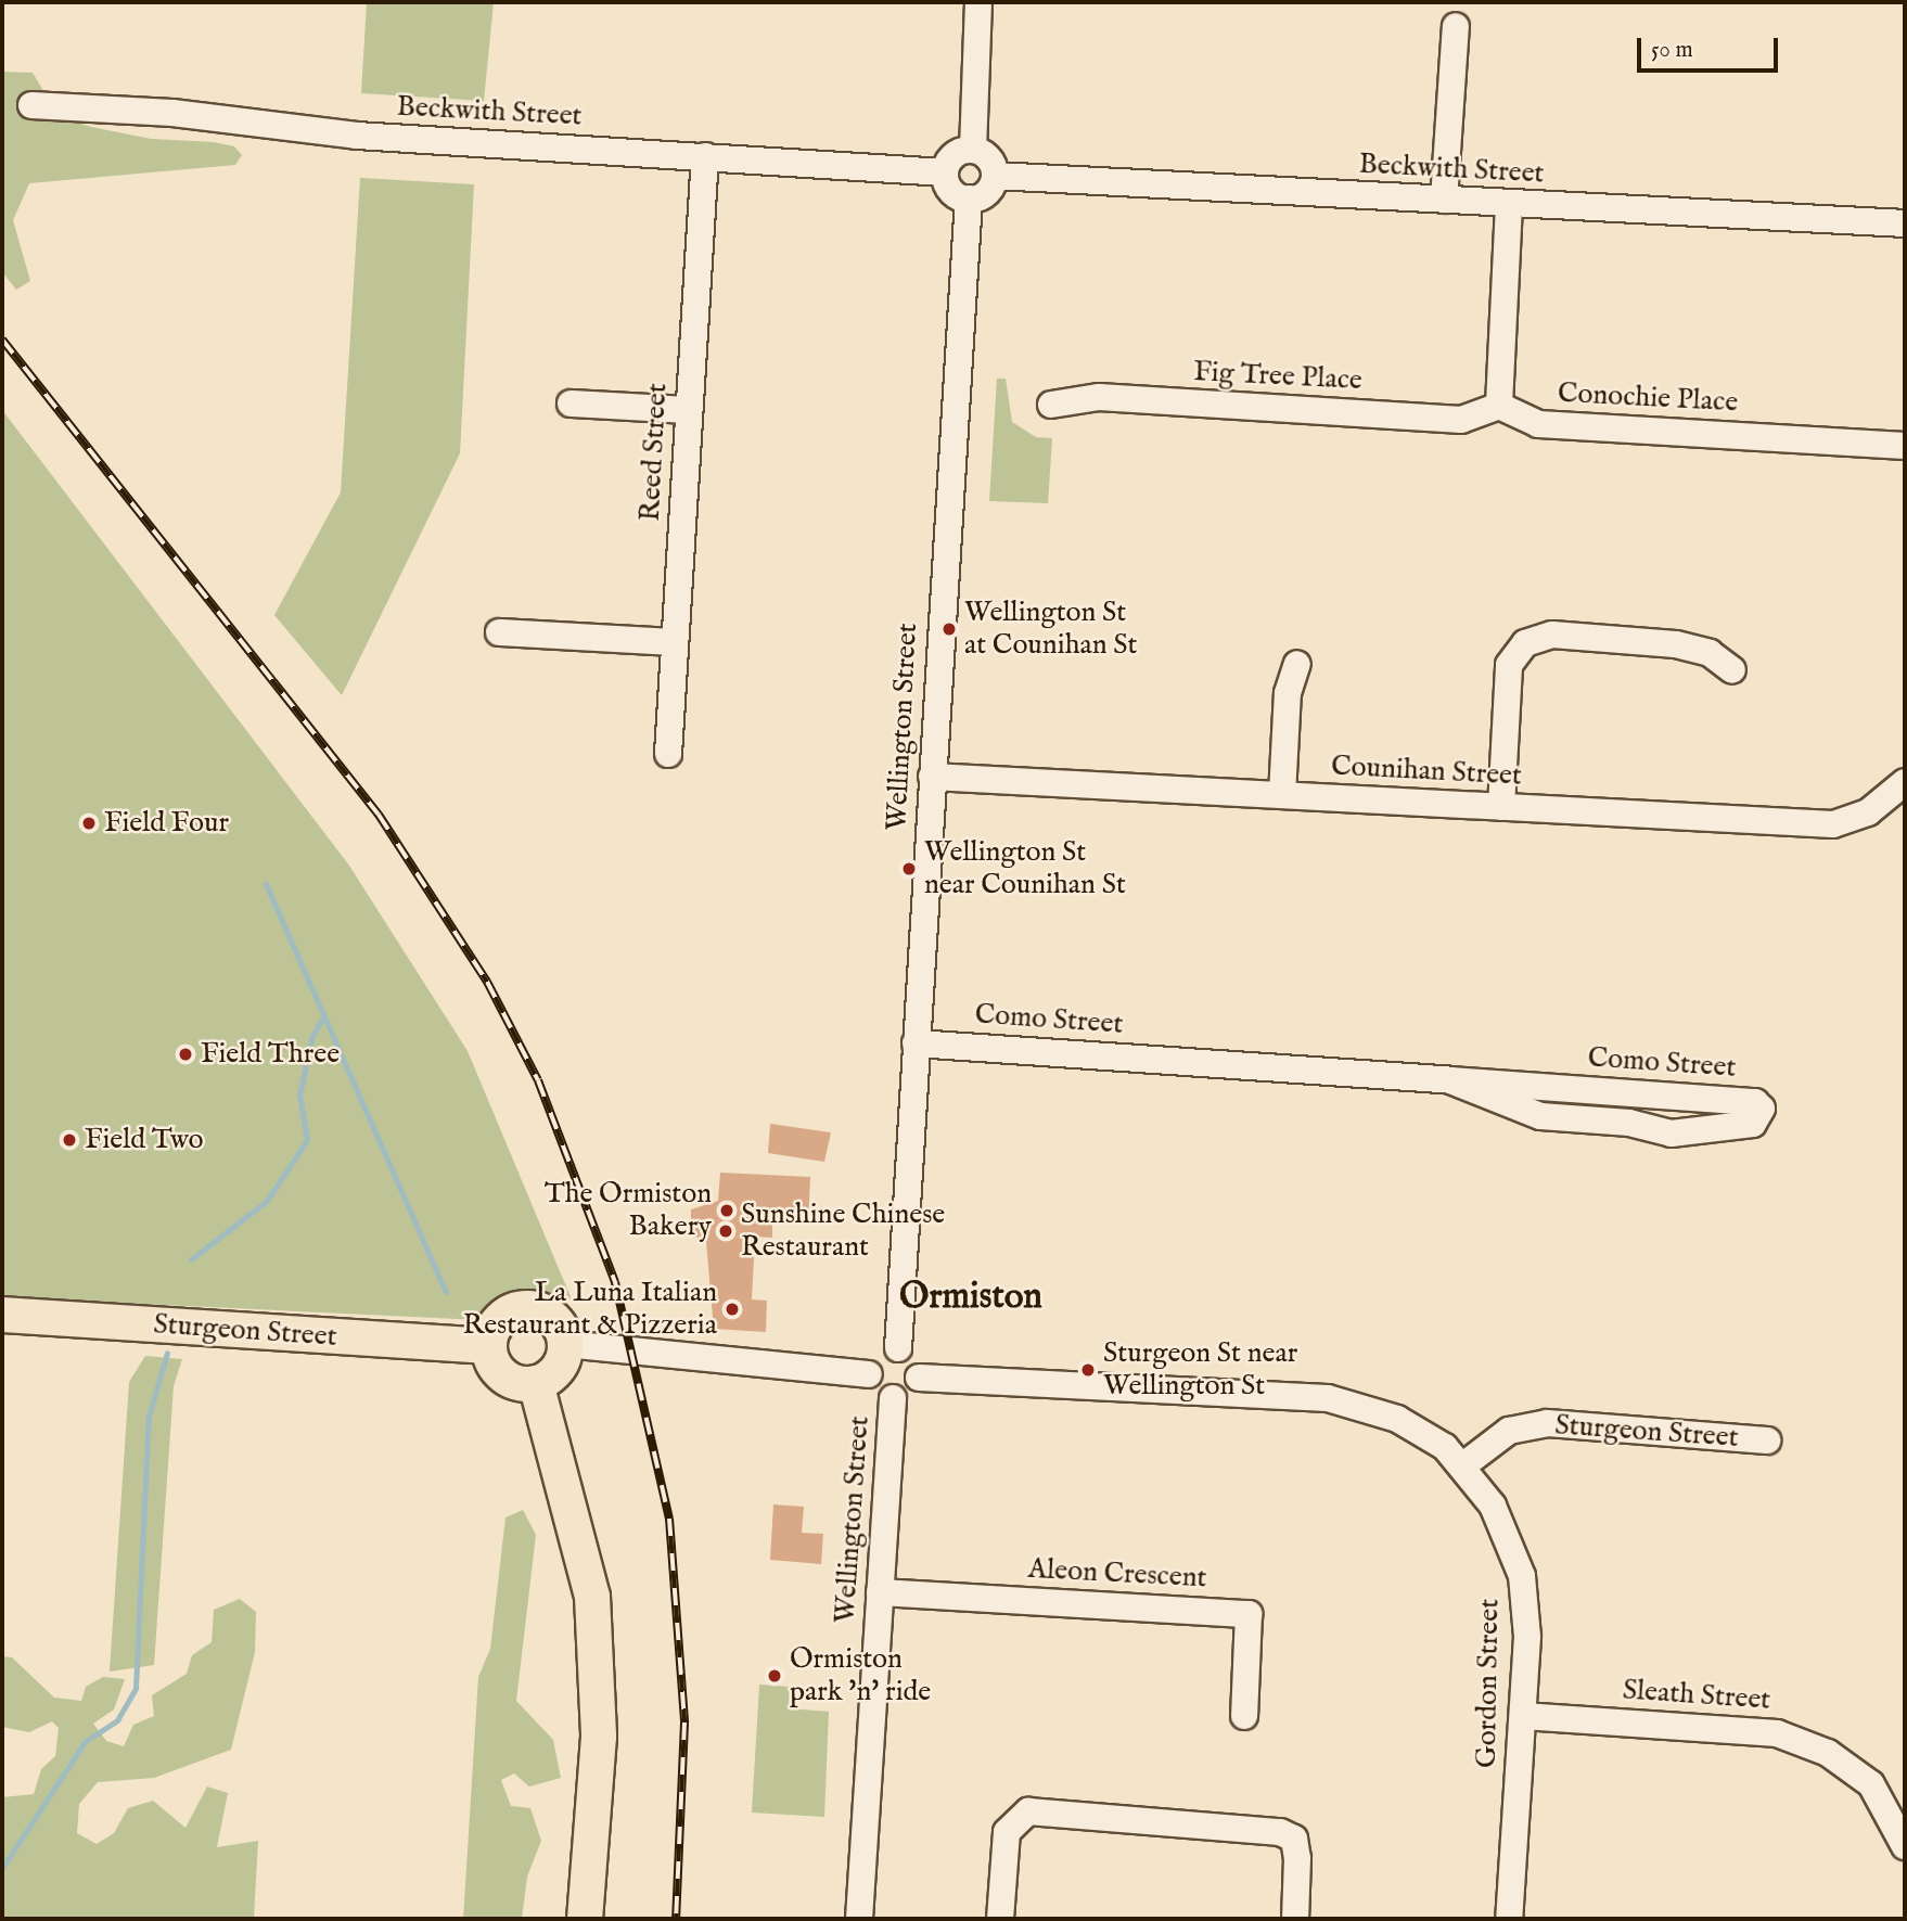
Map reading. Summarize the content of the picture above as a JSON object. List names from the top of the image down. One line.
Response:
{"streets":{"main road":["Sturgeon Street"],"street":["Beckwith Street","Fig Tree Place","Conochie Place","Reed Street","Wellington Street","Counihan Street","Como Street","Aleon Crescent","Gordon Street","Sleath Street"]},"crossings":[["Beckwith Street","Reed Street"],["Beckwith Street","Wellington Street"],["Fig Tree Place","Conochie Place"],["Wellington Street","Counihan Street"],["Wellington Street","Como Street"],["Wellington Street","Aleon Crescent"],["Sturgeon Street","Gordon Street"],["Gordon Street","Sleath Street"]],"districts":["Ormiston"],"places":["Wellington St at Counihan St","Field Four","Wellington St near Counihan St","Field Three","Field Two","The Ormiston Bakery","Sunshine Chinese Restaurant","La Luna Italian Restaurant & Pizzeria","Sturgeon St near Wellington St","Ormiston park 'n' ride"],"scale_bar":"50 m"}
